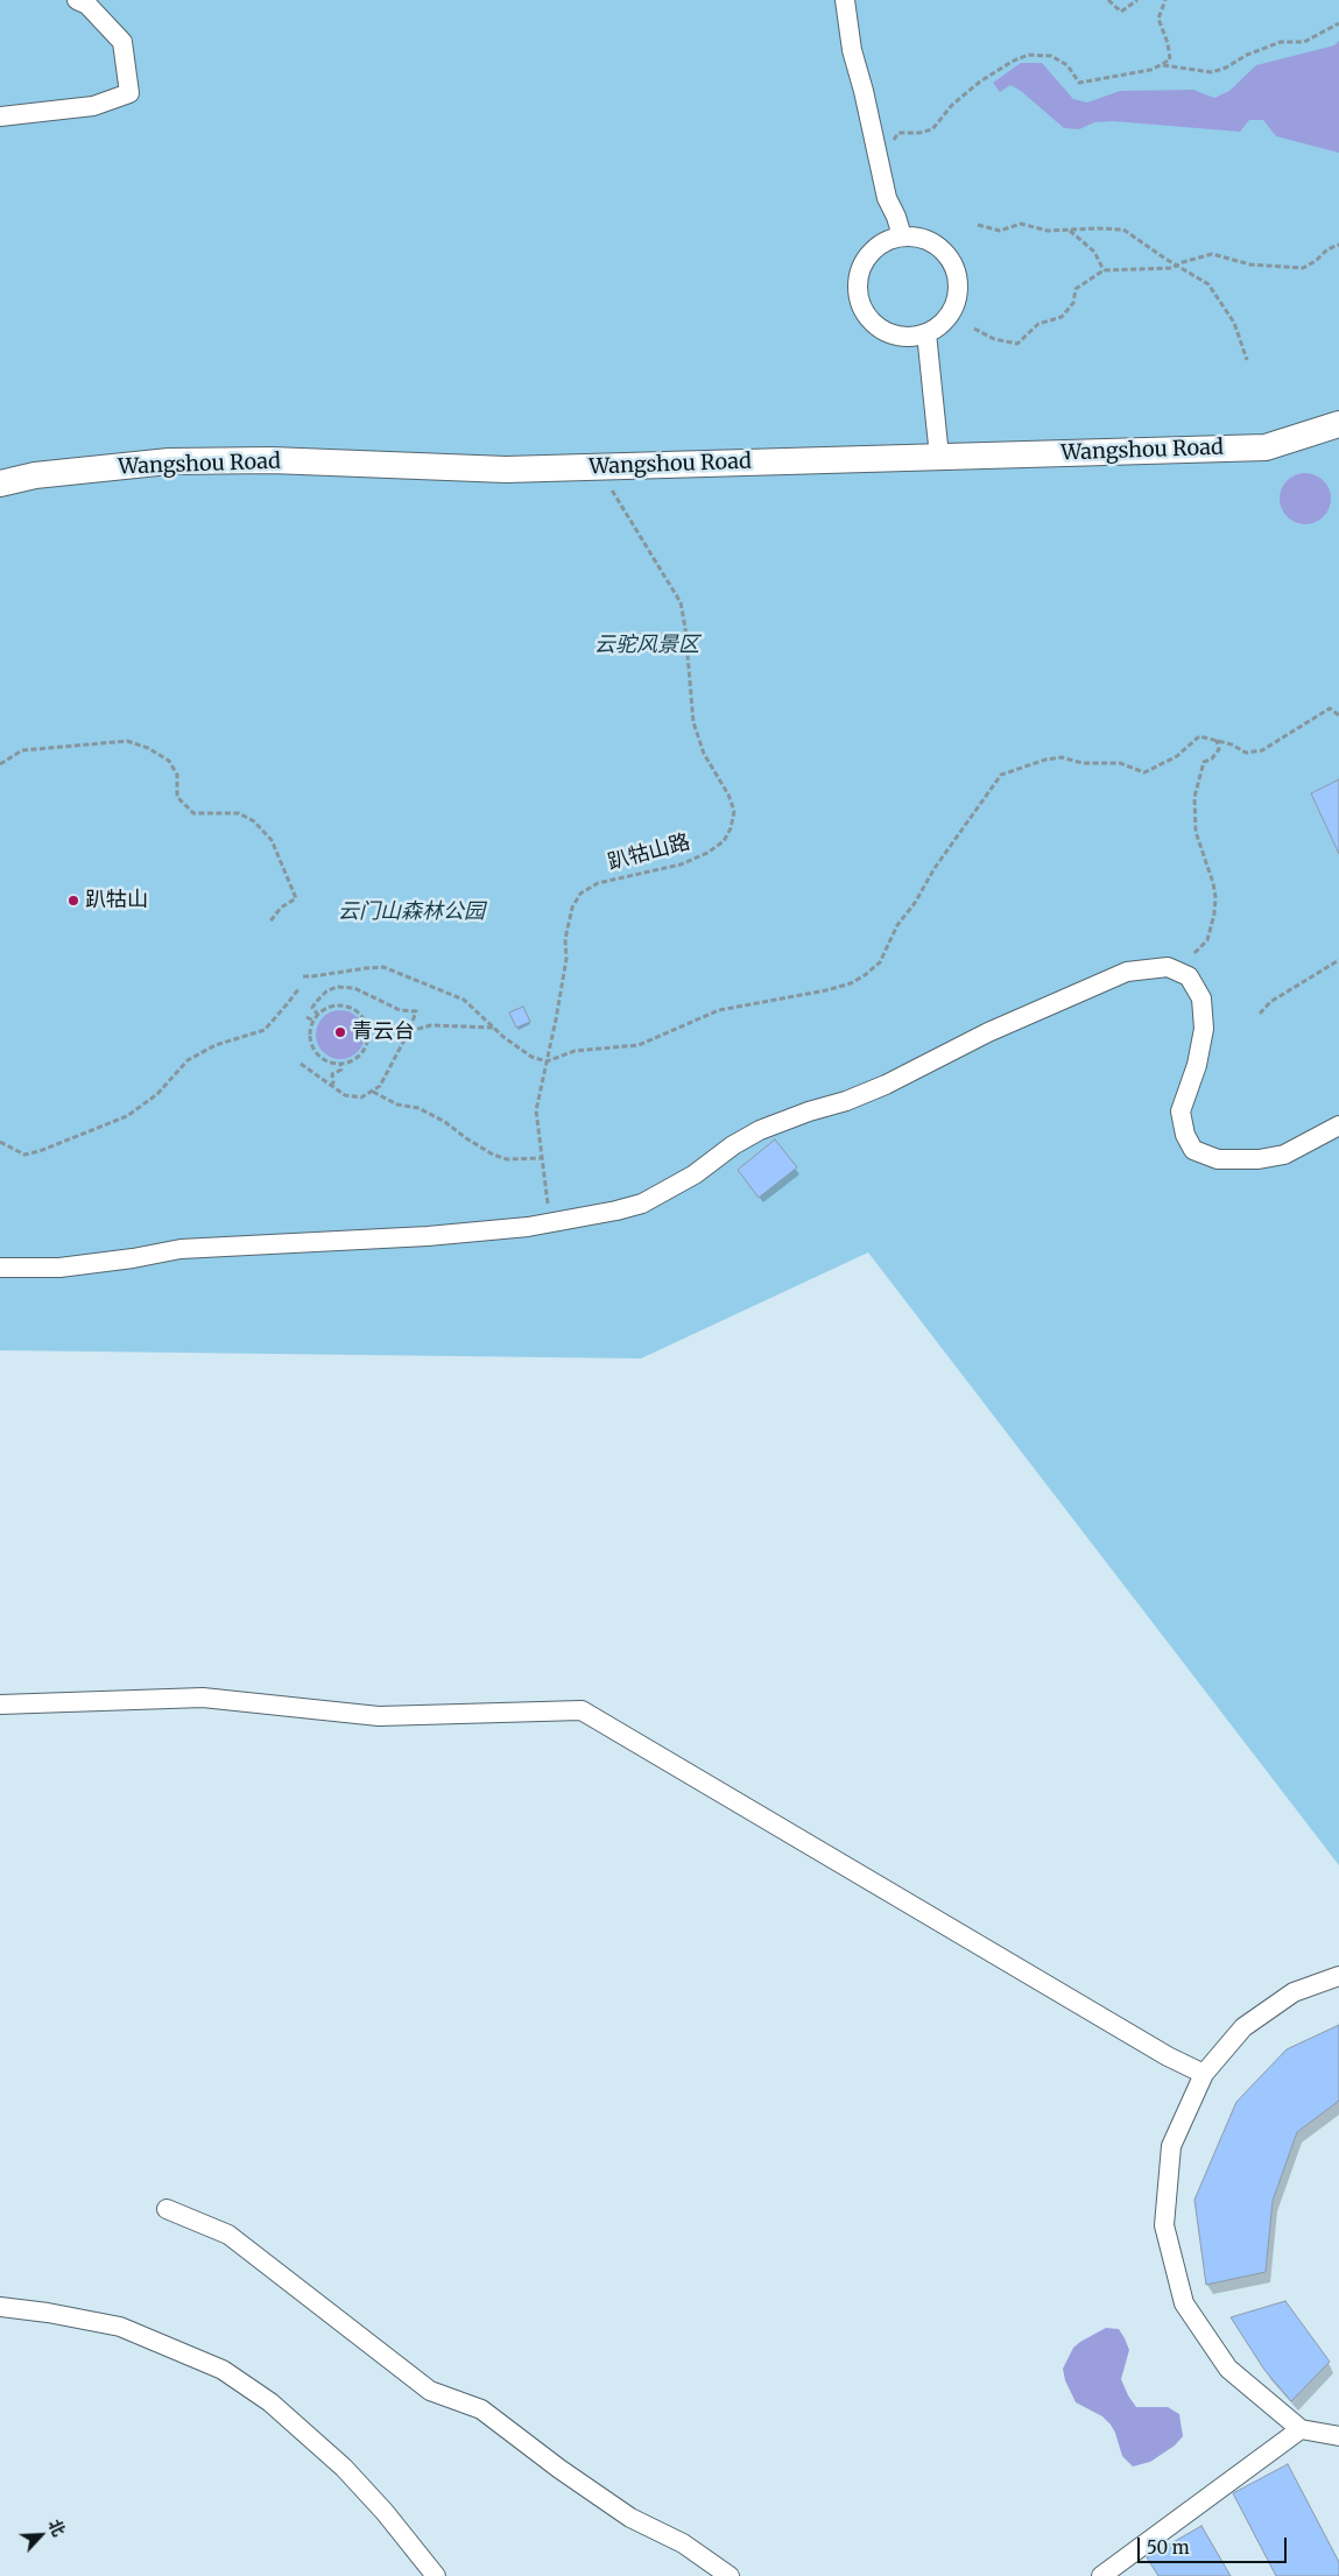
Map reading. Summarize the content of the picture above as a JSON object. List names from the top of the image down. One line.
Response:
{"streets":{"street":["Wangshou Road"],"path":["趴牯山路"]},"crossings":[["Wangshou Road","趴牯山路"]],"parks":["云驼风景区","云门山森林公园"],"places":["趴牯山","青云台"],"scale_bar":"50 m","north":"top right"}
